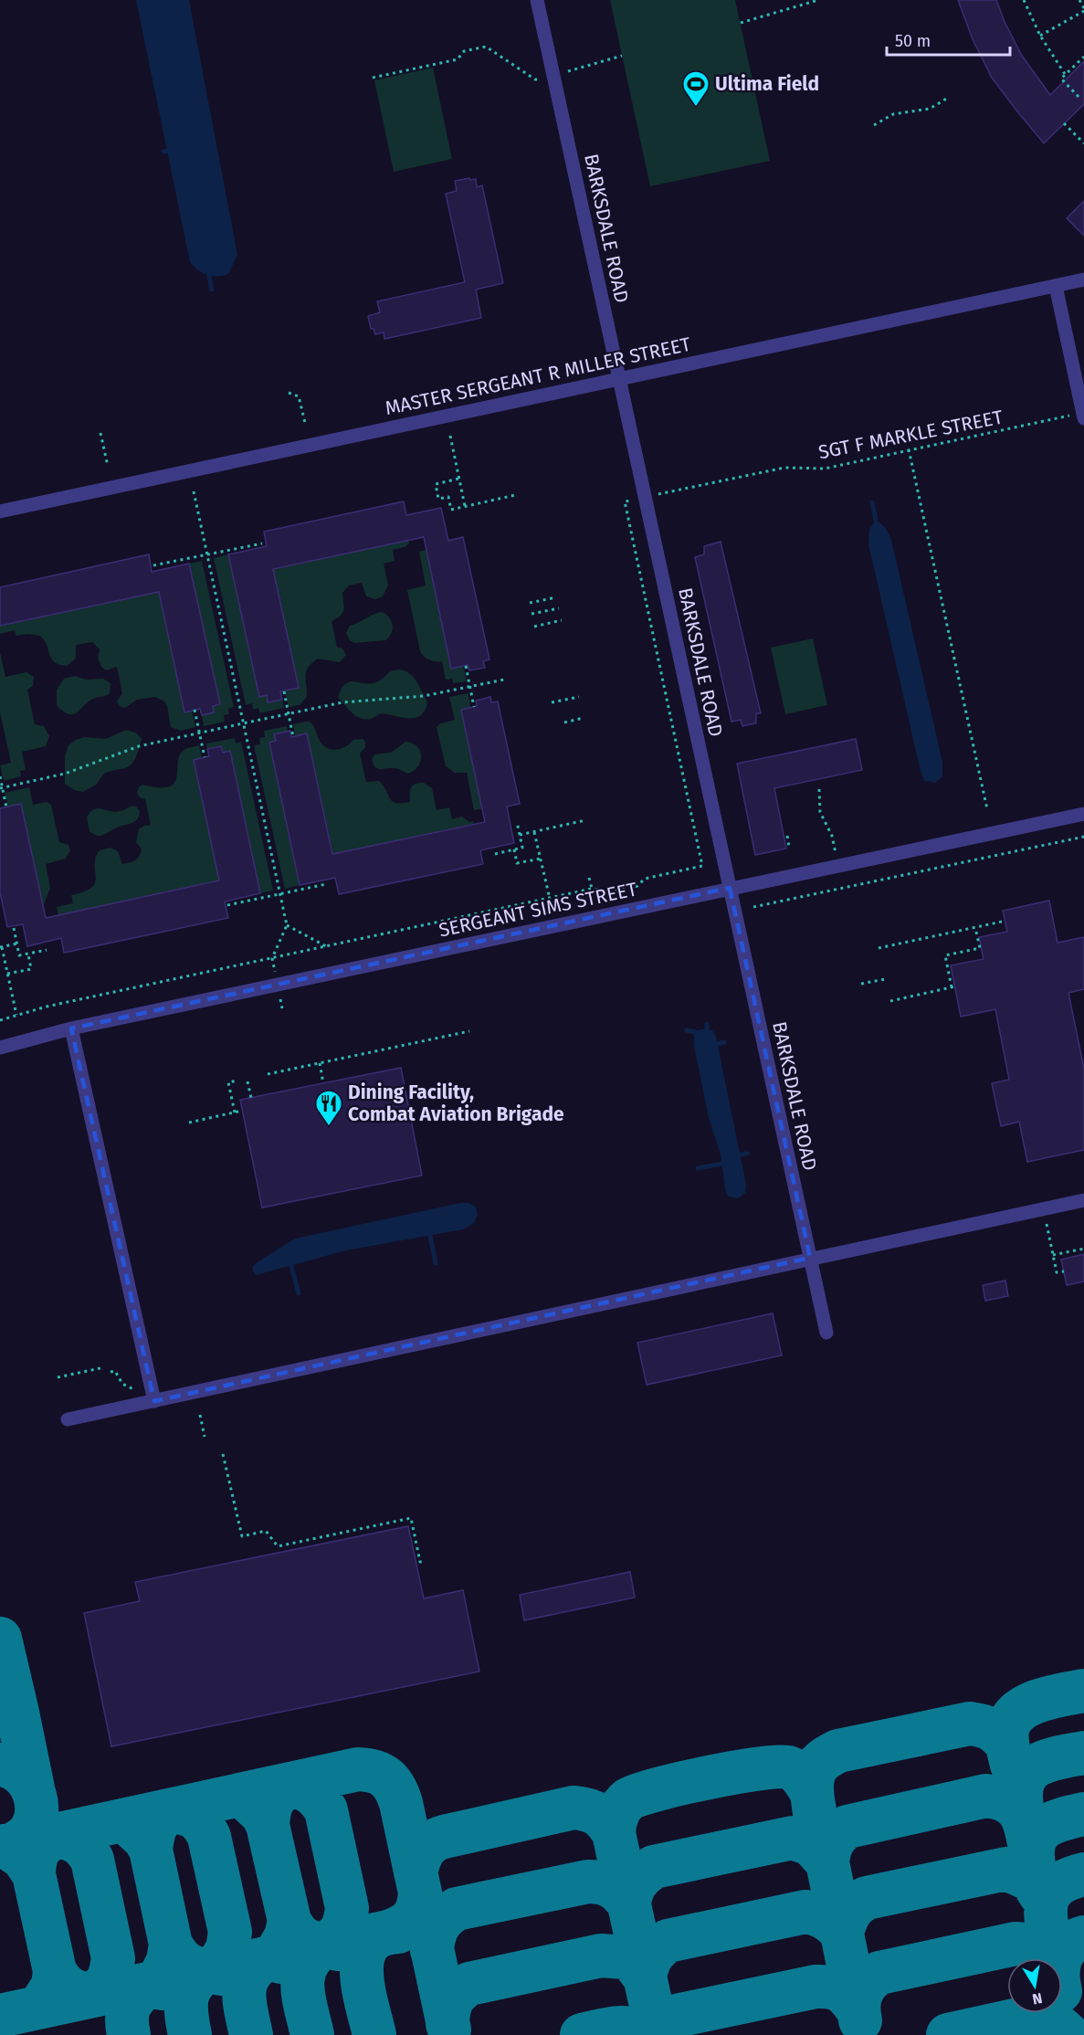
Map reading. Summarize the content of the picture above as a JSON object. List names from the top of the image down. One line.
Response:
{"streets":{"street":["BARKSDALE ROAD","MASTER SERGEANT R MILLER STREET","SERGEANT SIMS STREET"],"path":["SGT F MARKLE STREET"]},"crossings":[["BARKSDALE ROAD","MASTER SERGEANT R MILLER STREET"],["BARKSDALE ROAD","SGT F MARKLE STREET"],["BARKSDALE ROAD","SERGEANT SIMS STREET"]],"places":{"sports":["Ultima Field"],"restaurant":["Dining Facility, Combat Aviation Brigade"]},"scale_bar":"50 m","north":"bottom"}
